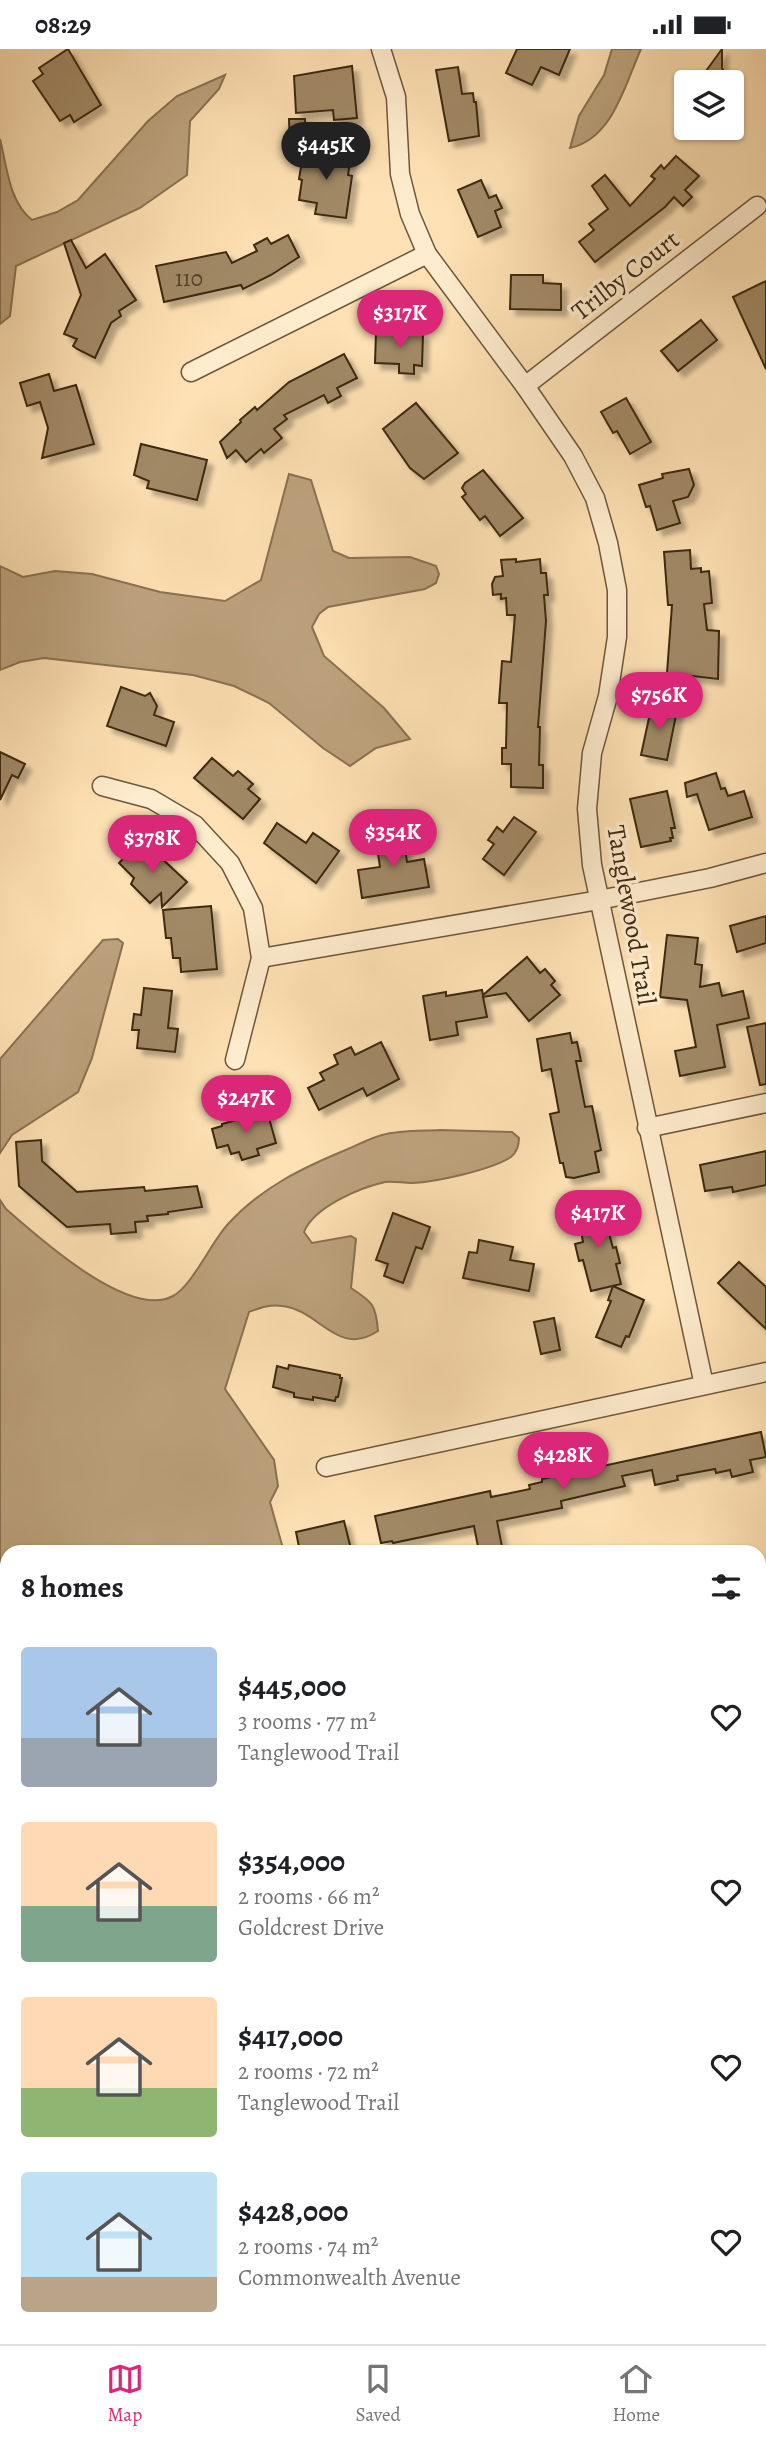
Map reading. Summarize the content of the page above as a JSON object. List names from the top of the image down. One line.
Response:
{"streets":{"street":["Trilby Court","Tanglewood Trail"]},"crossings":[["Trilby Court","Tanglewood Trail"]],"house_numbers":["110"],"page":{"status":"08:29","price":["$445K","$317K","$756K","$354K","$378K","$247K","$417K","$428K"],"heading":"8 homes","list":[{"name":"$445,000","note":"3 rooms · 77 m² · Tanglewood Trail"},{"name":"$354,000","note":"2 rooms · 66 m² · Goldcrest Drive"},{"name":"$417,000","note":"2 rooms · 72 m² · Tanglewood Trail"},{"name":"$428,000","note":"2 rooms · 74 m² · Commonwealth Avenue"}],"tabs":["Map","Saved","Home"]}}
